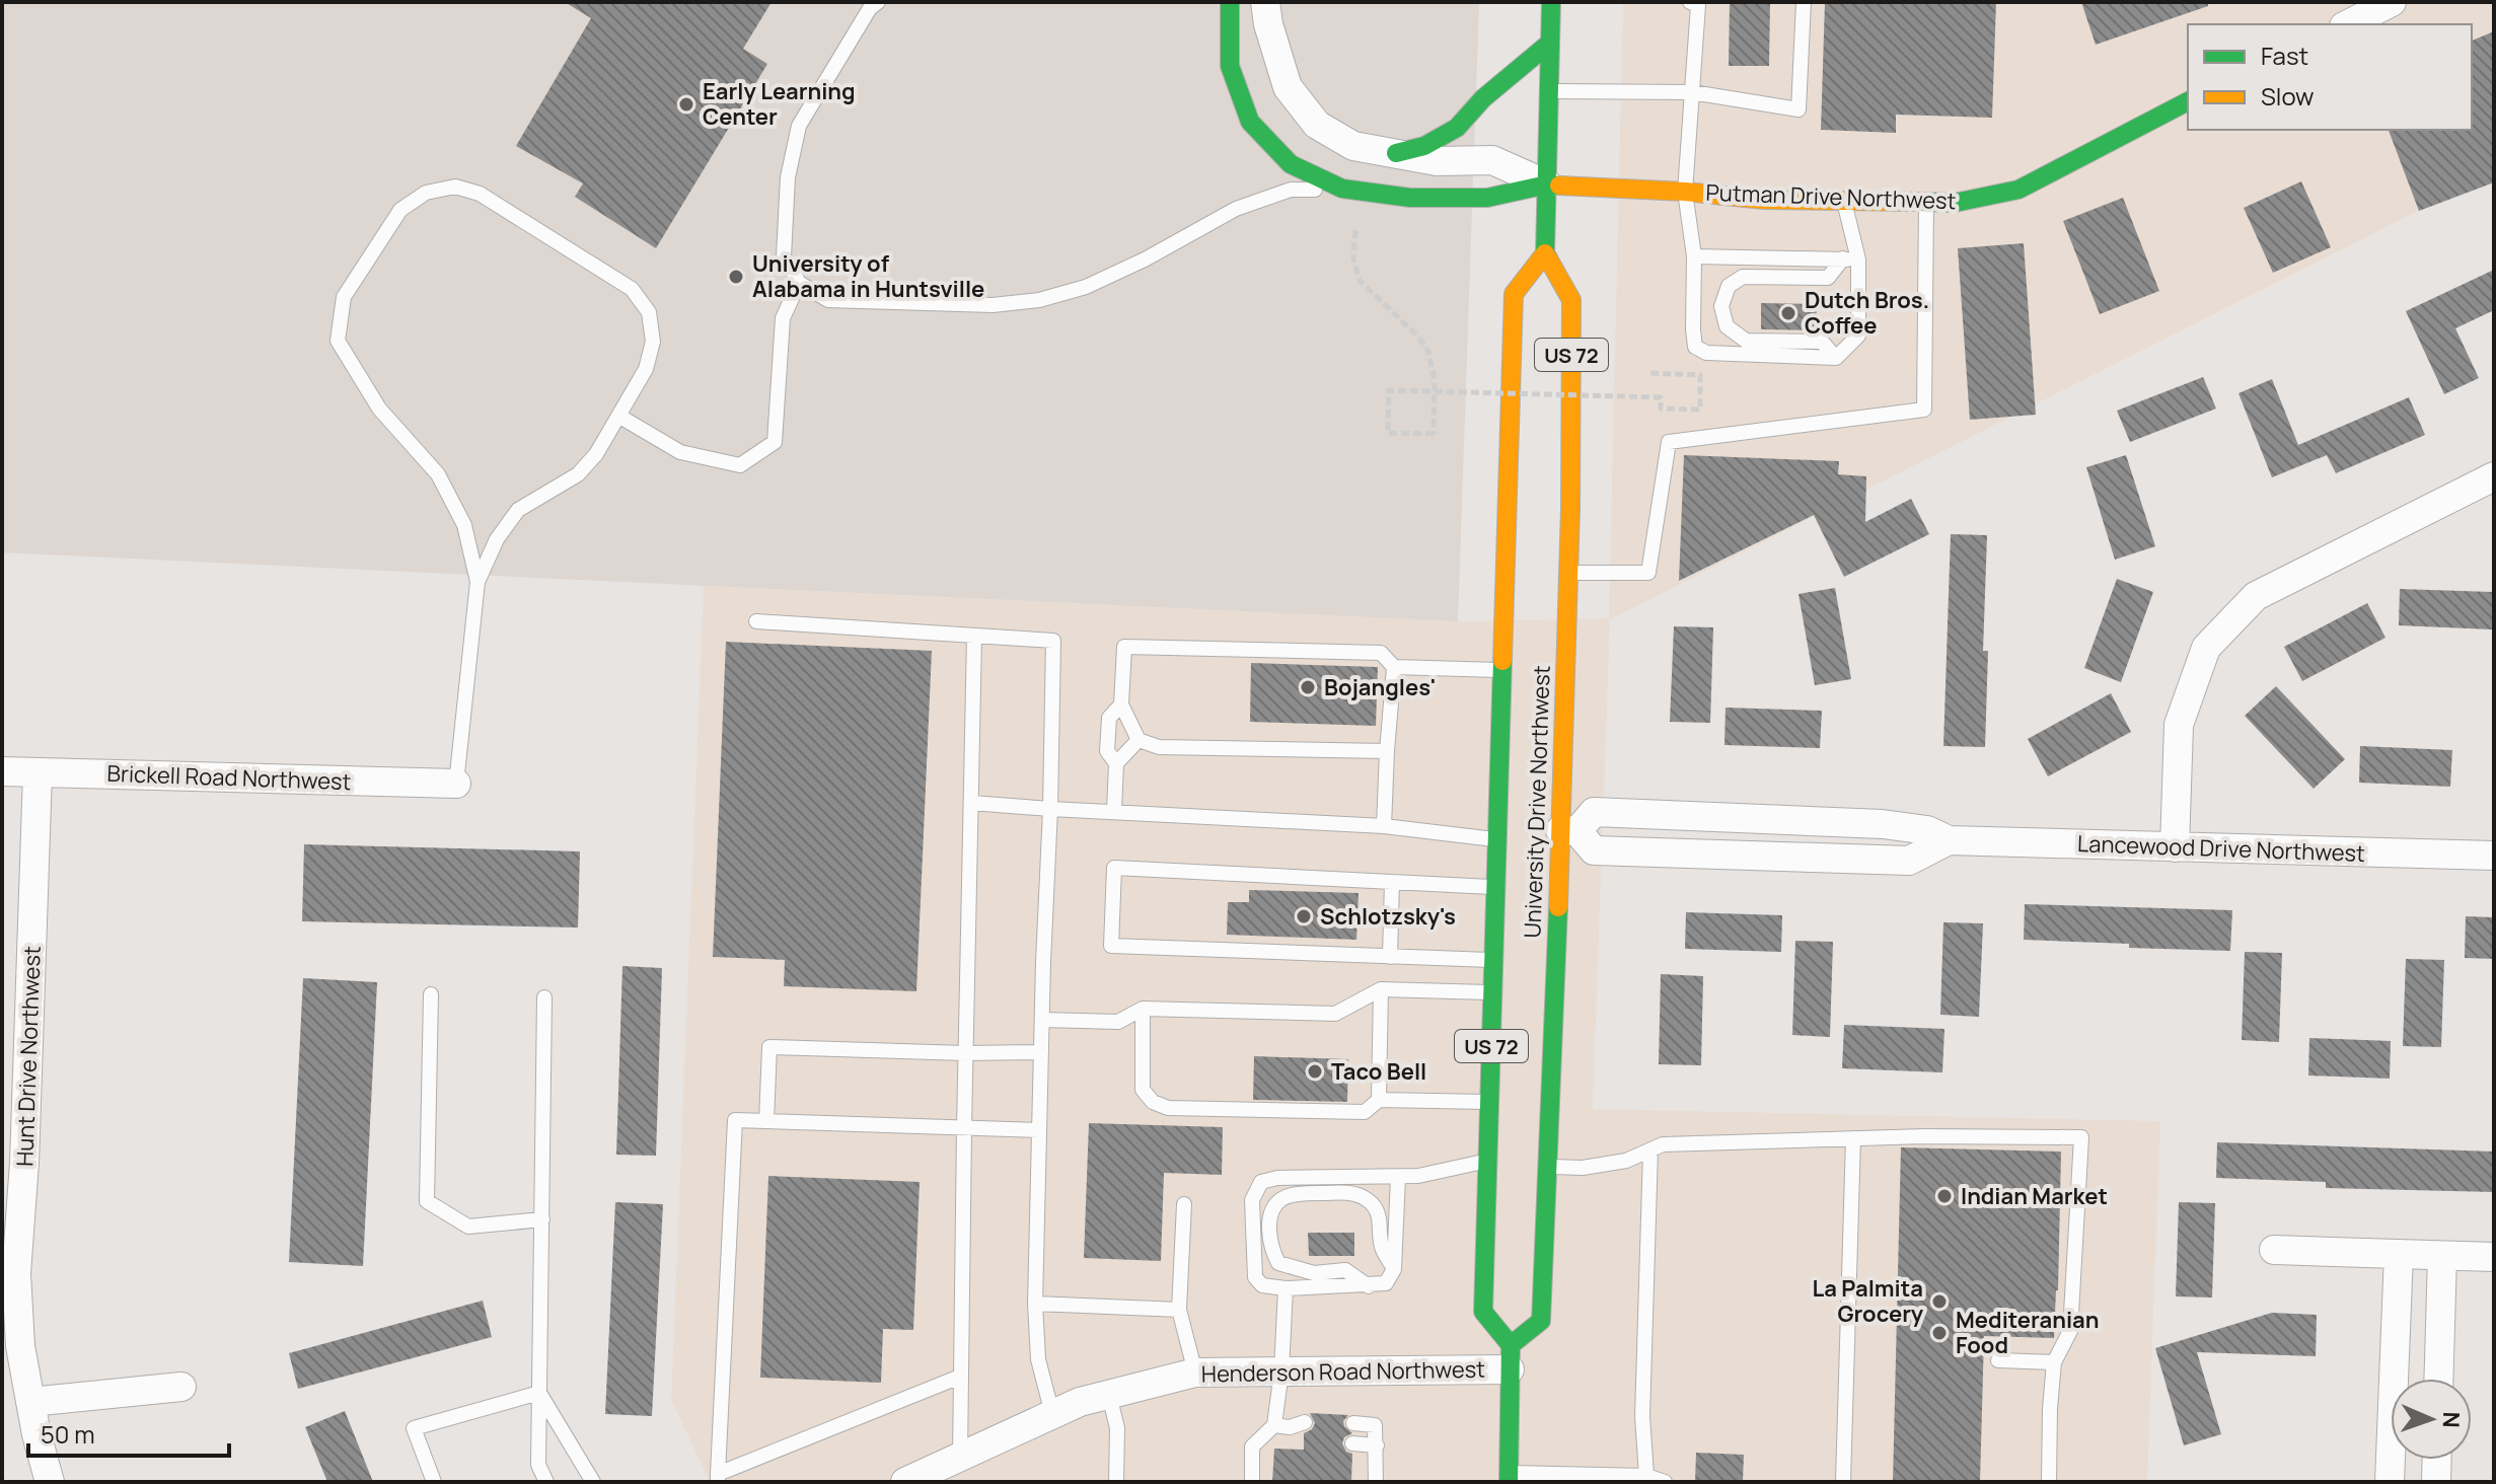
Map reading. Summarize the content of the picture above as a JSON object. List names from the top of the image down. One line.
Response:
{"streets":{"main road":["Putman Drive Northwest","US 72","University Drive Northwest"],"street":["Brickell Road Northwest","Lancewood Drive Northwest","Hunt Drive Northwest","Henderson Road Northwest"]},"crossings":[["Brickell Road Northwest","Hunt Drive Northwest"],["University Drive Northwest","Lancewood Drive Northwest"],["University Drive Northwest","Henderson Road Northwest"]],"places":["Early Learning Center","University of Alabama in Huntsville","Dutch Bros. Coffee","Bojangles'","Schlotzsky's","Taco Bell","Indian Market","La Palmita Grocery","Mediteranian Food"],"legend":["Fast","Slow"],"scale_bar":"50 m","north":"right"}
